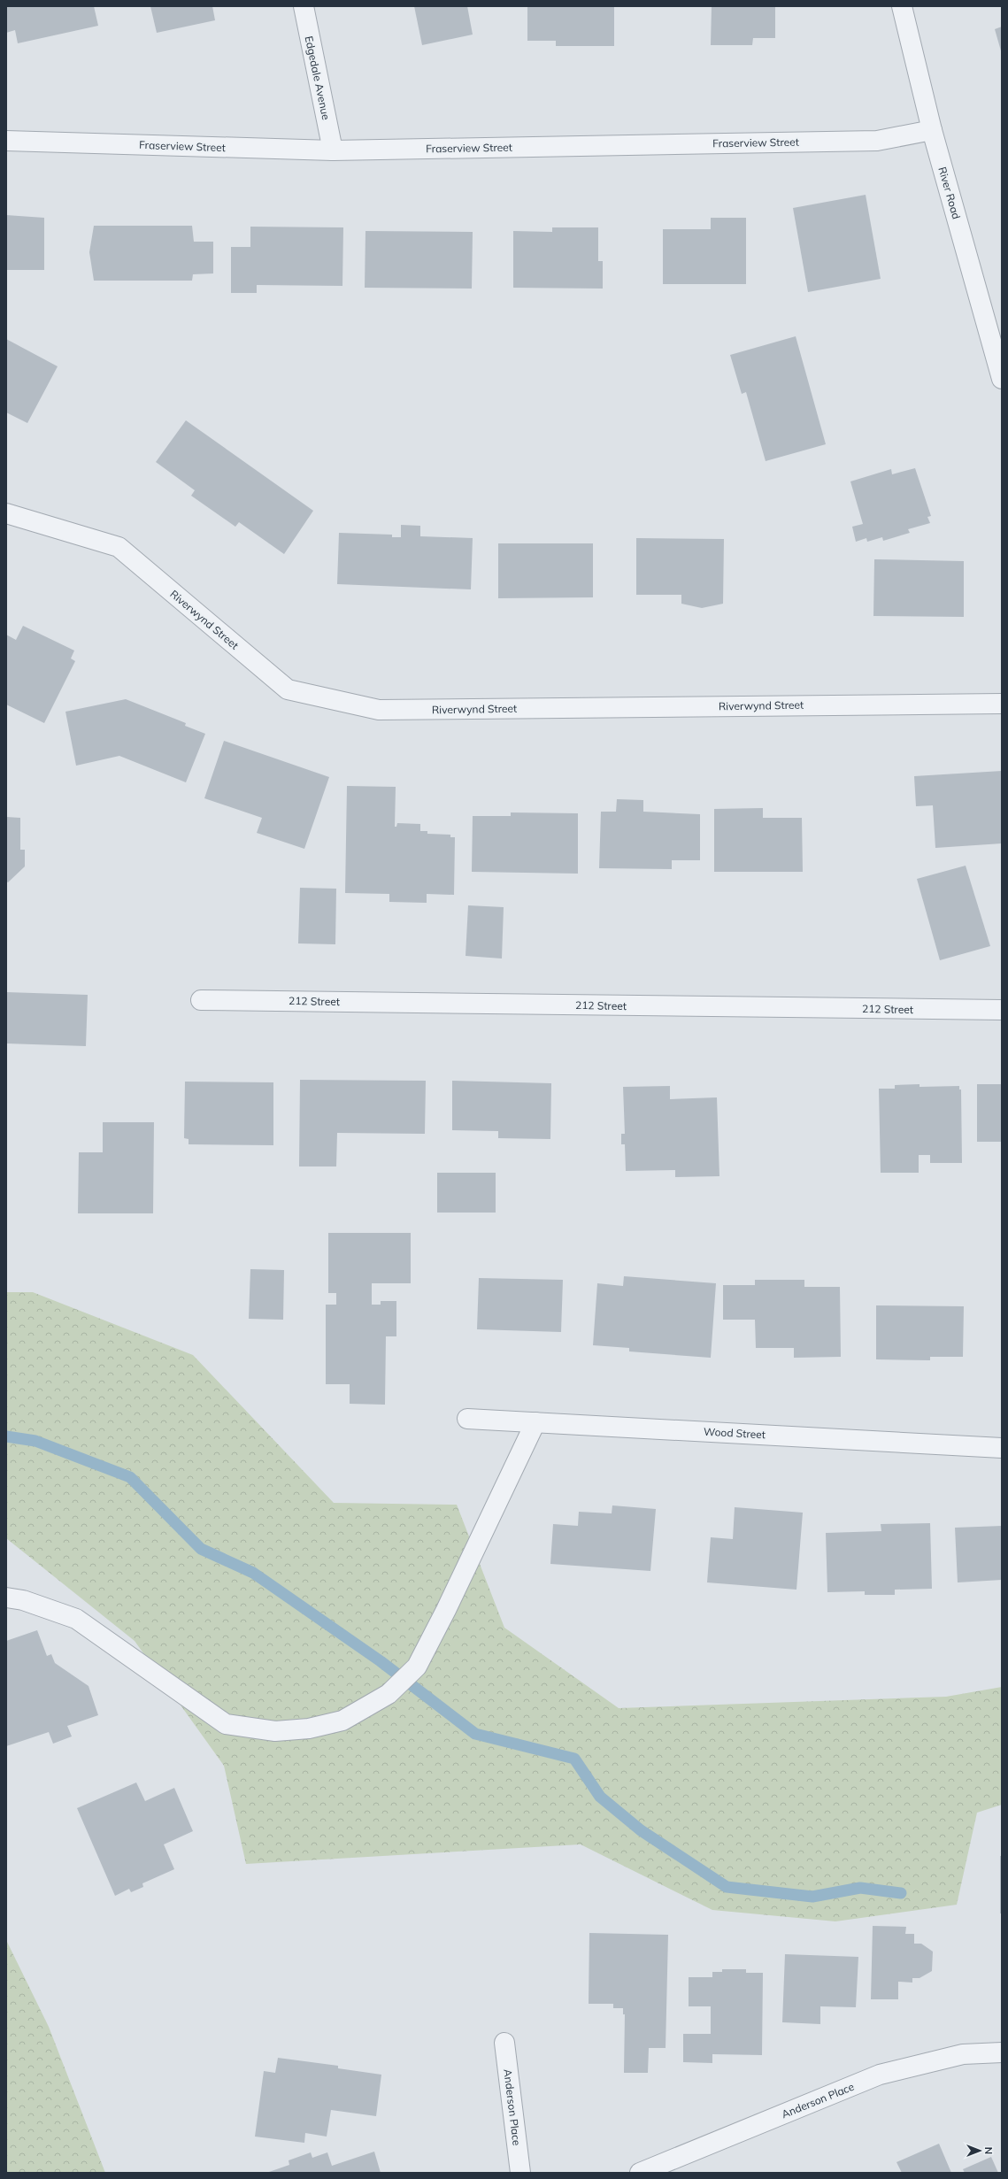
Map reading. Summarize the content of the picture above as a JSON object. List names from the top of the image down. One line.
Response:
{"streets":{"street":["Edgedale Avenue","Fraserview Street","River Road","Riverwynd Street","212 Street","Wood Street","Anderson Place"]},"crossings":[["Edgedale Avenue","Fraserview Street"],["Fraserview Street","River Road"]],"north":"right"}
